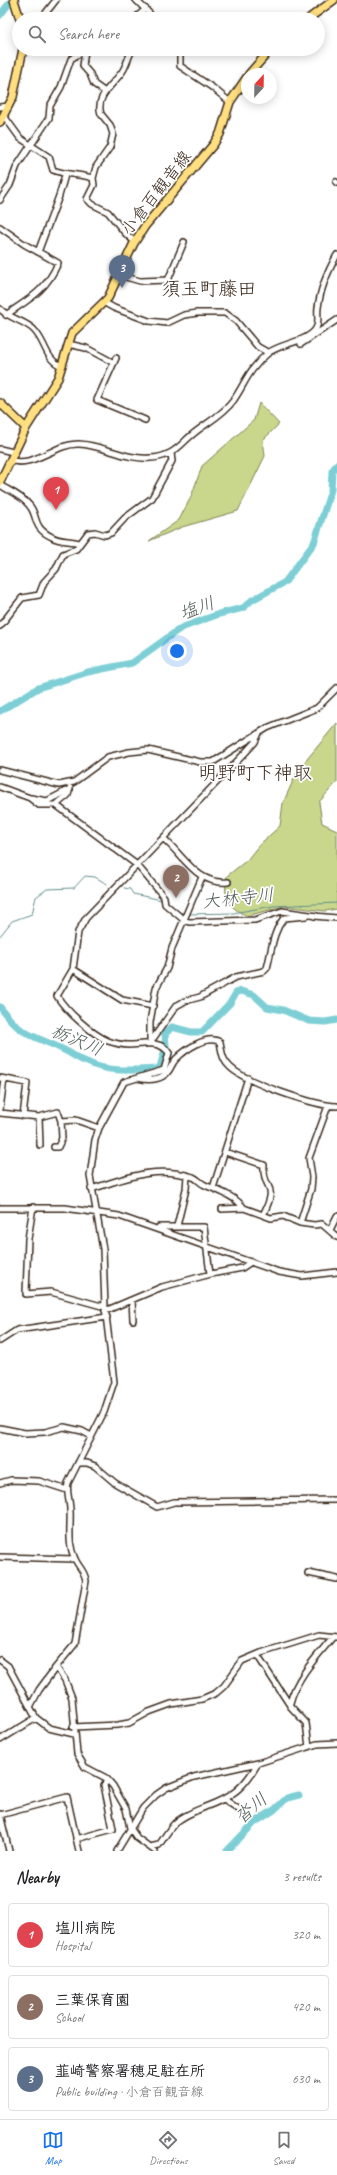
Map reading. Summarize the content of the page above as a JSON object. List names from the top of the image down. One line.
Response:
{"streets":{"main road":["小倉百観音線"]},"districts":["須玉町藤田","明野町下神取"],"water":["塩川","大林寺川","栃沢川","沓川"],"north":"top","page":{"search":"Search here","pins":["3","1","2"],"heading":["Nearby","3 results"],"list":[{"mark":"1","name":"塩川病院","note":"Hospital","value":"320 m"},{"mark":"2","name":"三葉保育園","note":"School","value":"420 m"},{"mark":"3","name":"韮崎警察署穂足駐在所","note":"Public building · 小倉百観音線","value":"630 m"}],"nav":["Map","Directions","Saved"]}}
